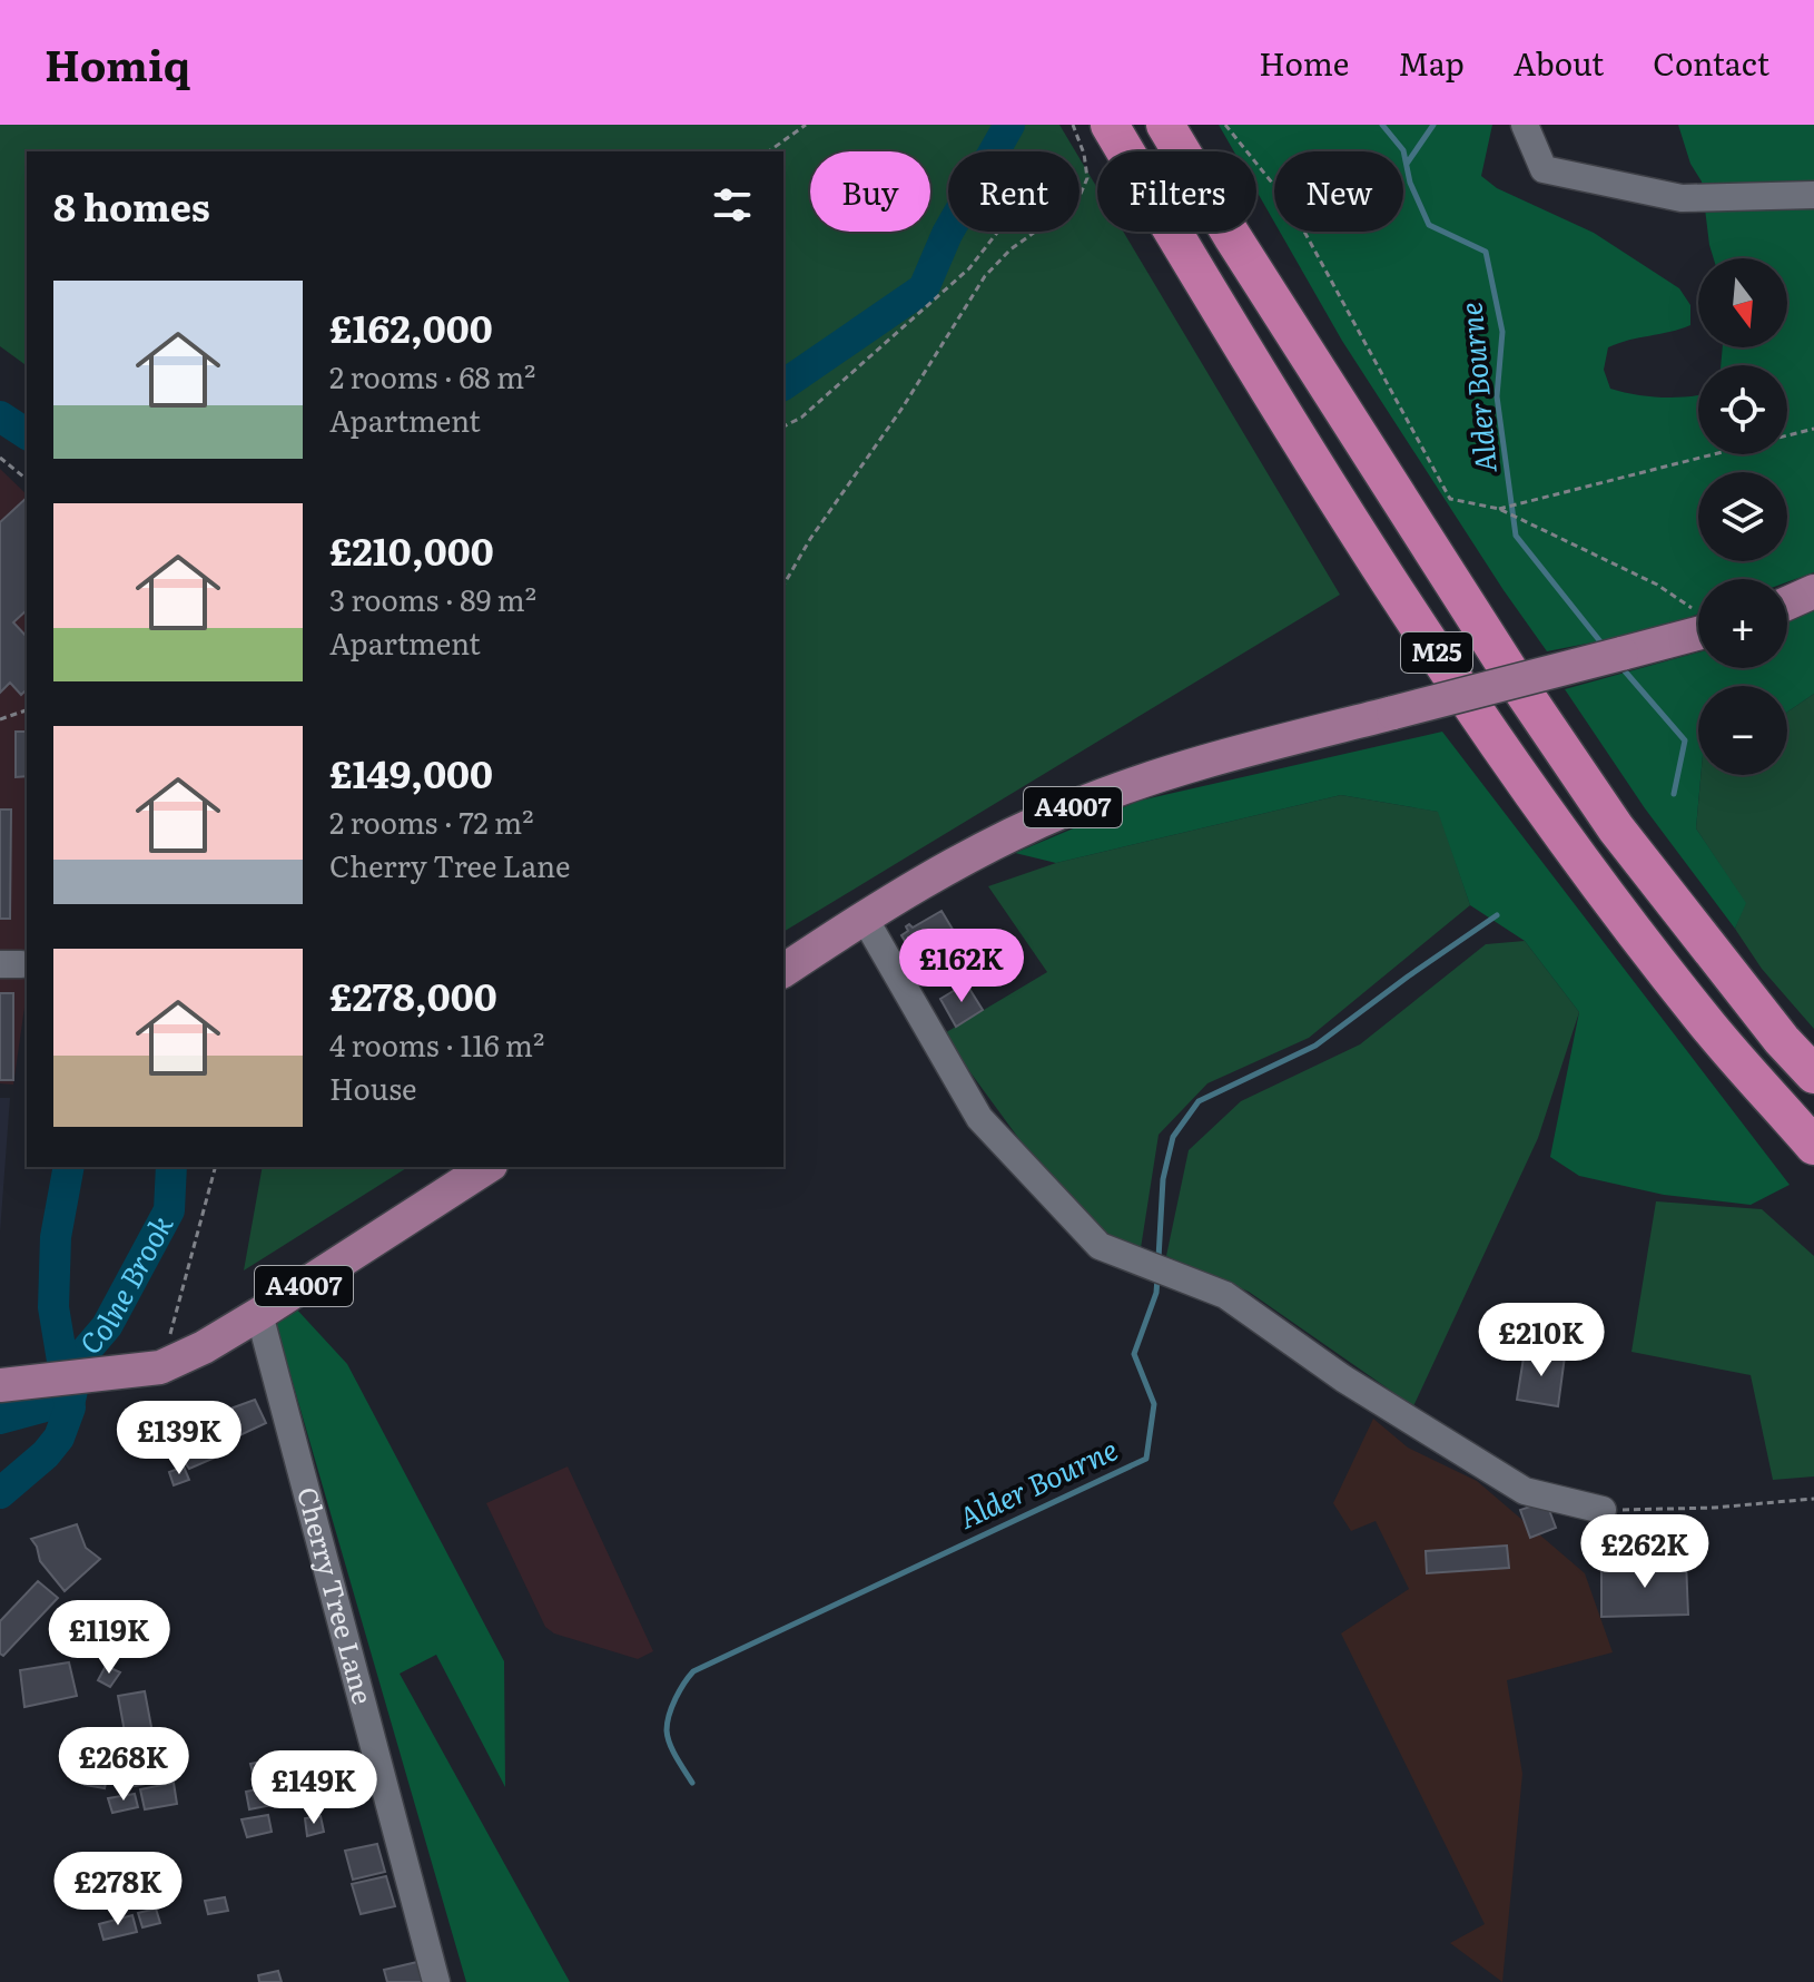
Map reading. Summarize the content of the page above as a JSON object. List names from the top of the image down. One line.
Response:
{"streets":{"highway":["M25"],"main road":["A4007"],"street":["Cherry Tree Lane"]},"crossings":[["A4007","Cherry Tree Lane"]],"water":["Alder Bourne","Colne Brook"],"north":"bottom","page":{"header":"Homiq","nav":["Home","Map","About","Contact"],"chip":["Buy","Rent","Filters","New"],"heading":"8 homes","map_buttons":["+","−"],"list":[{"name":"£162,000","note":"2 rooms · 68 m² · Apartment"},{"name":"£210,000","note":"3 rooms · 89 m² · Apartment"},{"name":"£149,000","note":"2 rooms · 72 m² · Cherry Tree Lane"},{"name":"£278,000","note":"4 rooms · 116 m² · House"}],"price":["£162K","£210K","£139K","£262K","£119K","£268K","£149K","£278K"]}}
